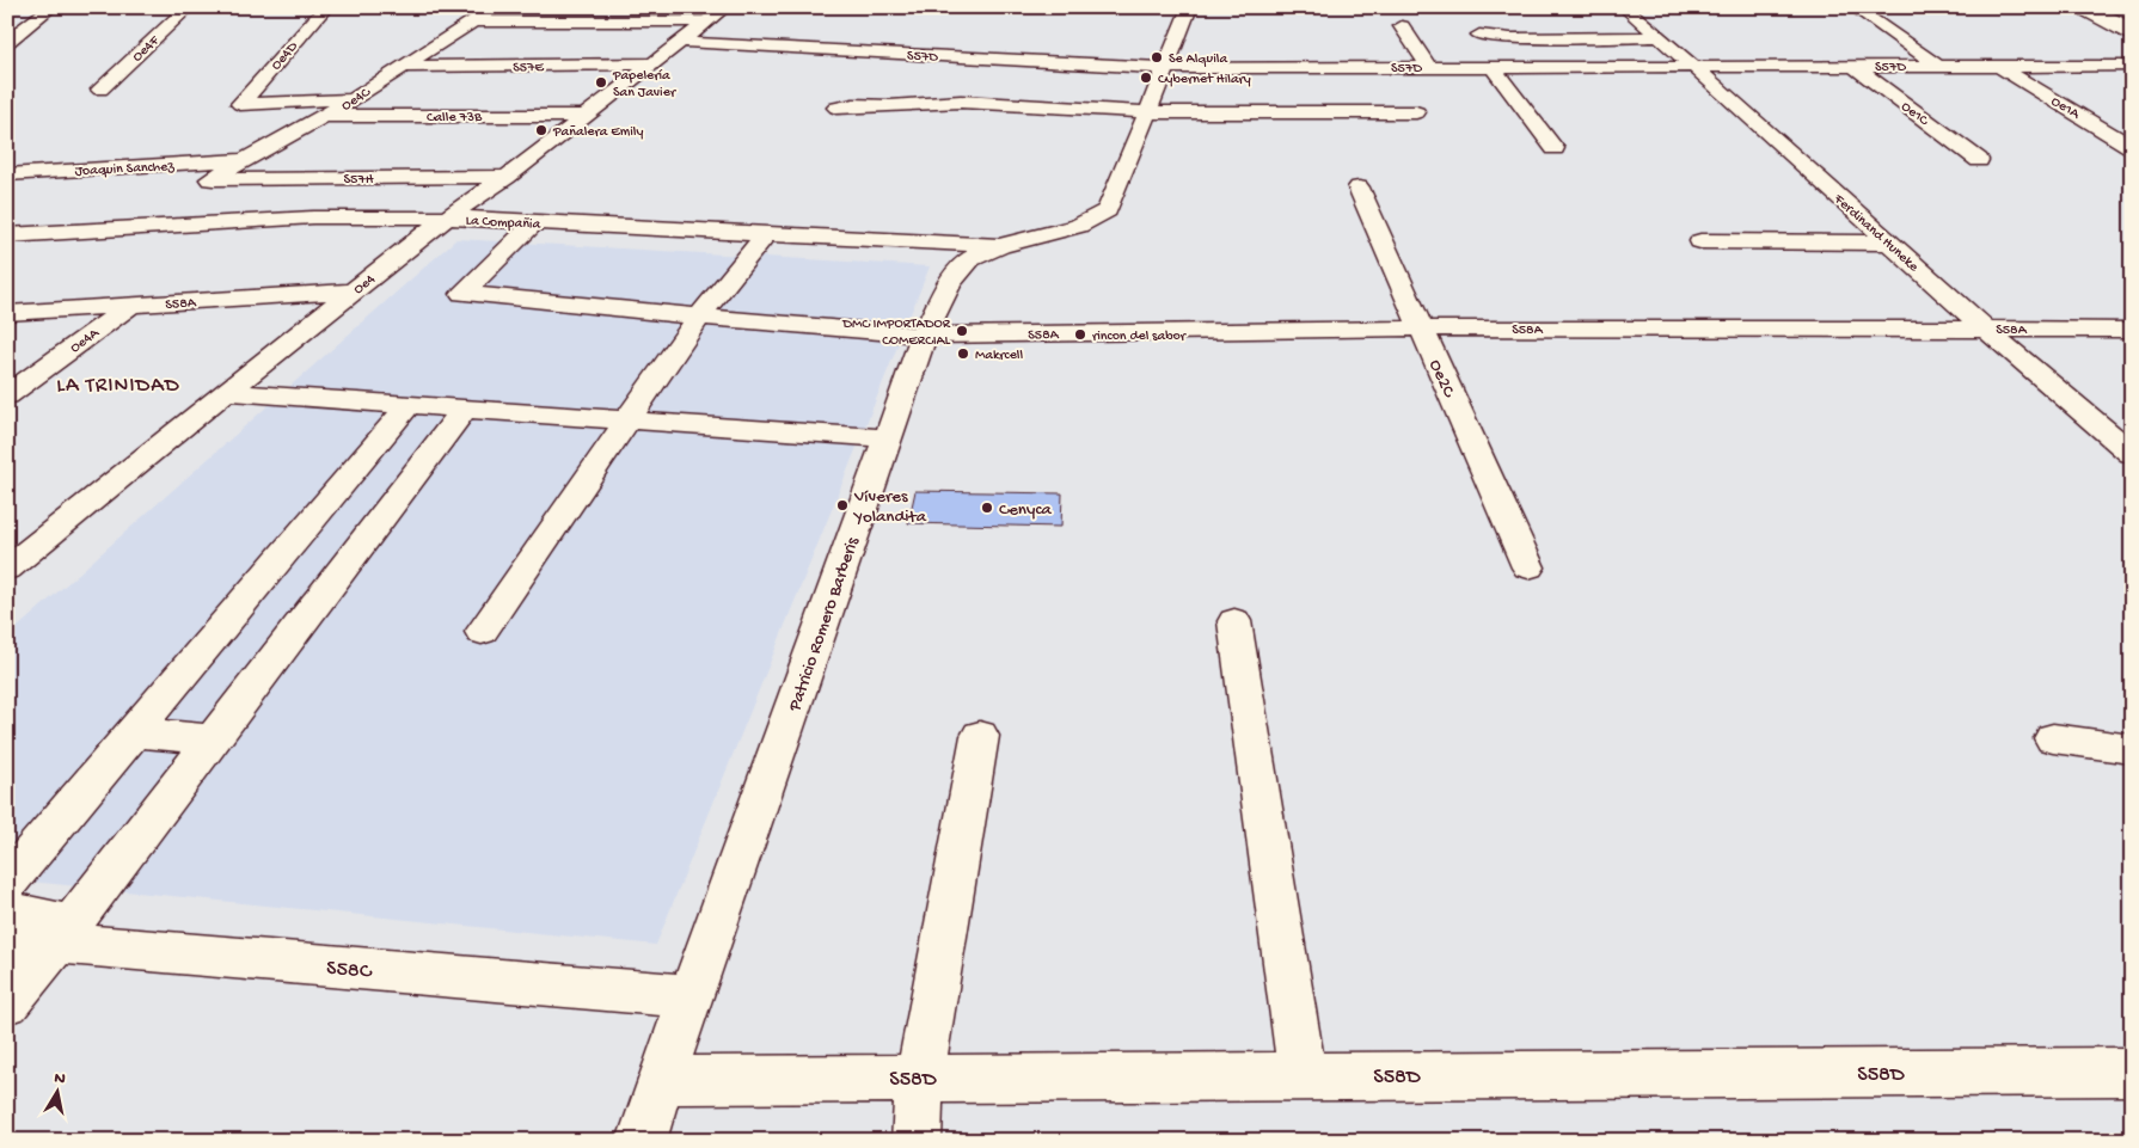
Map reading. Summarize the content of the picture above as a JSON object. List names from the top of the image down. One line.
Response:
{"streets":{"street":["Oe4F","Oe4D","S57D","S57E","Oe4C","Oe1A","Oe1C","Calle 73B","Joaquin Sanchez","S57H","La Compañia","Ferdinand Huneke","Oe4","S58A","Oe4A","Oe2C","Patricio Romero Barberis","S58C","S58D"]},"crossings":[["Oe4D","Oe4C"],["S57D","Oe1A"],["S57D","Oe1C"],["S57D","Ferdinand Huneke"],["S57D","Oe4"],["S57D","Patricio Romero Barberis"],["S57E","Oe4C"],["S57E","Oe4"],["Oe4C","Calle 73B"],["Oe4C","Joaquin Sanchez"],["Oe4C","S57H"],["Calle 73B","Oe4"],["S57H","Oe4"],["La Compañia","Oe4"],["La Compañia","S58A"],["La Compañia","Patricio Romero Barberis"],["Ferdinand Huneke","S58A"],["Oe4","S58A"],["S58A","Oe4A"],["S58A","Oe2C"],["S58A","Patricio Romero Barberis"],["Patricio Romero Barberis","S58C"],["Patricio Romero Barberis","S58D"]],"districts":["LA TRINIDAD"],"places":["Se Alquila","Cybernet Hilary","Papelería San Javier","Pañalera Emily","DMC IMPORTADOR COMERCIAL","rincon del sabor","Makrcell","Víveres Yolandita","Cenyca"],"north":"top"}
